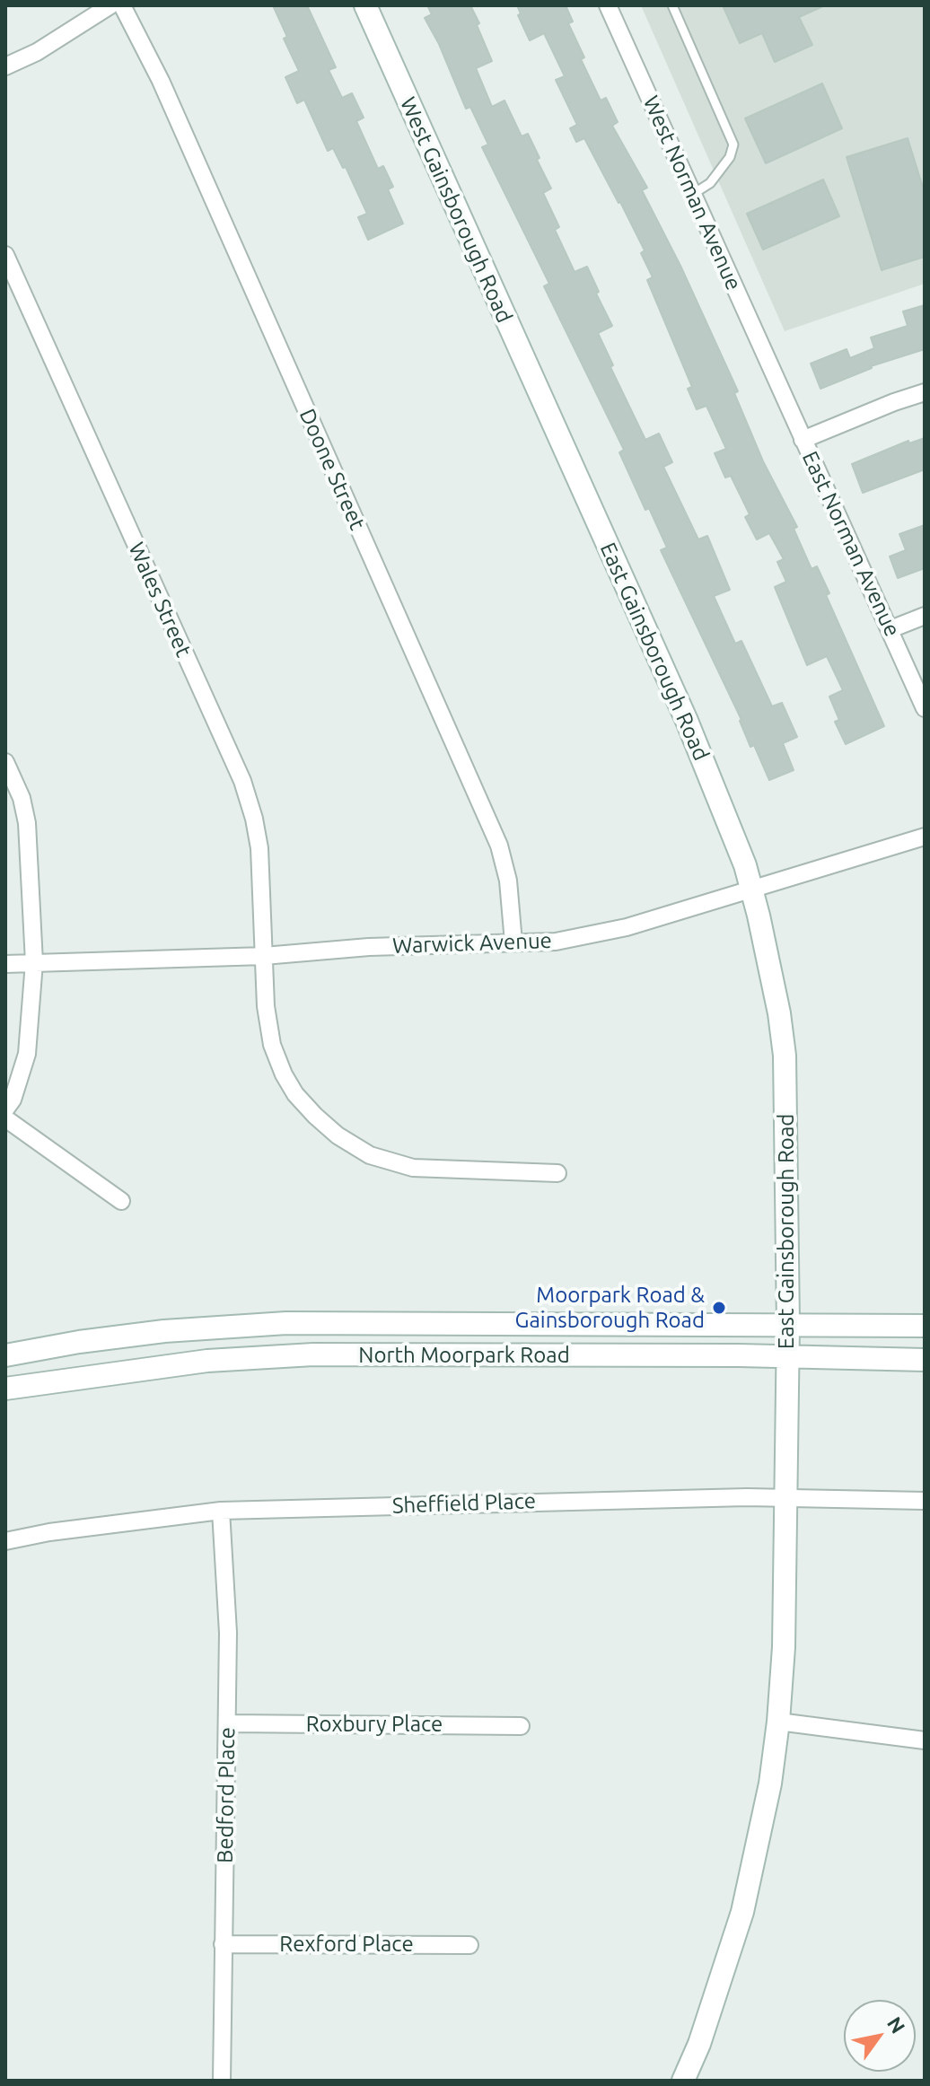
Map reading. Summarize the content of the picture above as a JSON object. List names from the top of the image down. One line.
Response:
{"streets":{"street":["West Norman Avenue","West Gainsborough Road","Doone Street","East Norman Avenue","Wales Street","East Gainsborough Road","Warwick Avenue","North Moorpark Road","Sheffield Place","Roxbury Place","Bedford Place","Rexford Place"]},"crossings":[["West Norman Avenue","East Norman Avenue"],["West Gainsborough Road","East Gainsborough Road"],["Doone Street","Warwick Avenue"],["Wales Street","Warwick Avenue"],["East Gainsborough Road","Warwick Avenue"],["East Gainsborough Road","North Moorpark Road"],["East Gainsborough Road","Sheffield Place"],["Sheffield Place","Bedford Place"],["Roxbury Place","Bedford Place"],["Bedford Place","Rexford Place"]],"places":["Moorpark Road & Gainsborough Road"],"north":"top right"}
